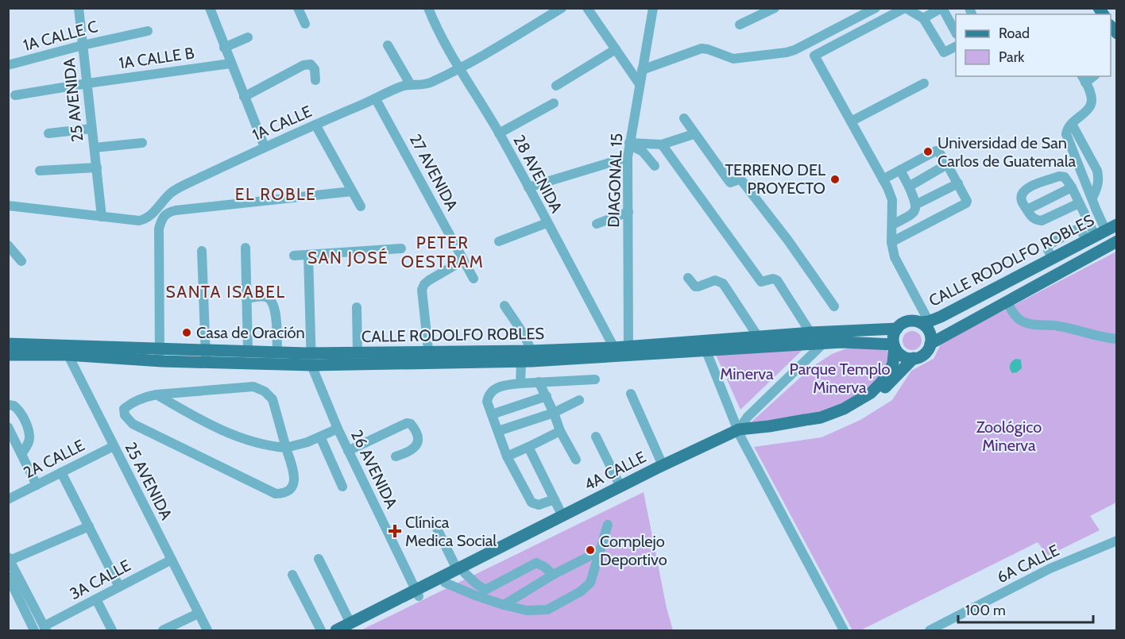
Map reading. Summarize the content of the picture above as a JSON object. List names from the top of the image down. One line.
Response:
{"streets":{"main road":["CALLE RODOLFO ROBLES","4A CALLE"],"street":["1A CALLE C","1A CALLE B","25 AVENIDA","1A CALLE","27 AVENIDA","28 AVENIDA","DIAGONAL 15","2A CALLE","26 AVENIDA","6A CALLE","3A CALLE"]},"crossings":[["1A CALLE C","25 AVENIDA"],["1A CALLE B","25 AVENIDA"],["25 AVENIDA","1A CALLE"],["25 AVENIDA","CALLE RODOLFO ROBLES"],["25 AVENIDA","2A CALLE"],["25 AVENIDA","3A CALLE"],["1A CALLE","27 AVENIDA"],["1A CALLE","28 AVENIDA"],["28 AVENIDA","CALLE RODOLFO ROBLES"],["DIAGONAL 15","CALLE RODOLFO ROBLES"],["CALLE RODOLFO ROBLES","26 AVENIDA"],["CALLE RODOLFO ROBLES","4A CALLE"],["26 AVENIDA","4A CALLE"]],"districts":["EL ROBLE","PETER OESTRAM","SAN JOSÉ","SANTA ISABEL"],"parks":["Parque Templo Minerva","Minerva","Zoológico Minerva"],"places":{"other":["Universidad de San Carlos de Guatemala","TERRENO DEL PROYECTO","Casa de Oración","Complejo Deportivo"],"health":["Clínica Medica Social"]},"legend":["Road","Park"],"scale_bar":"100 m"}
